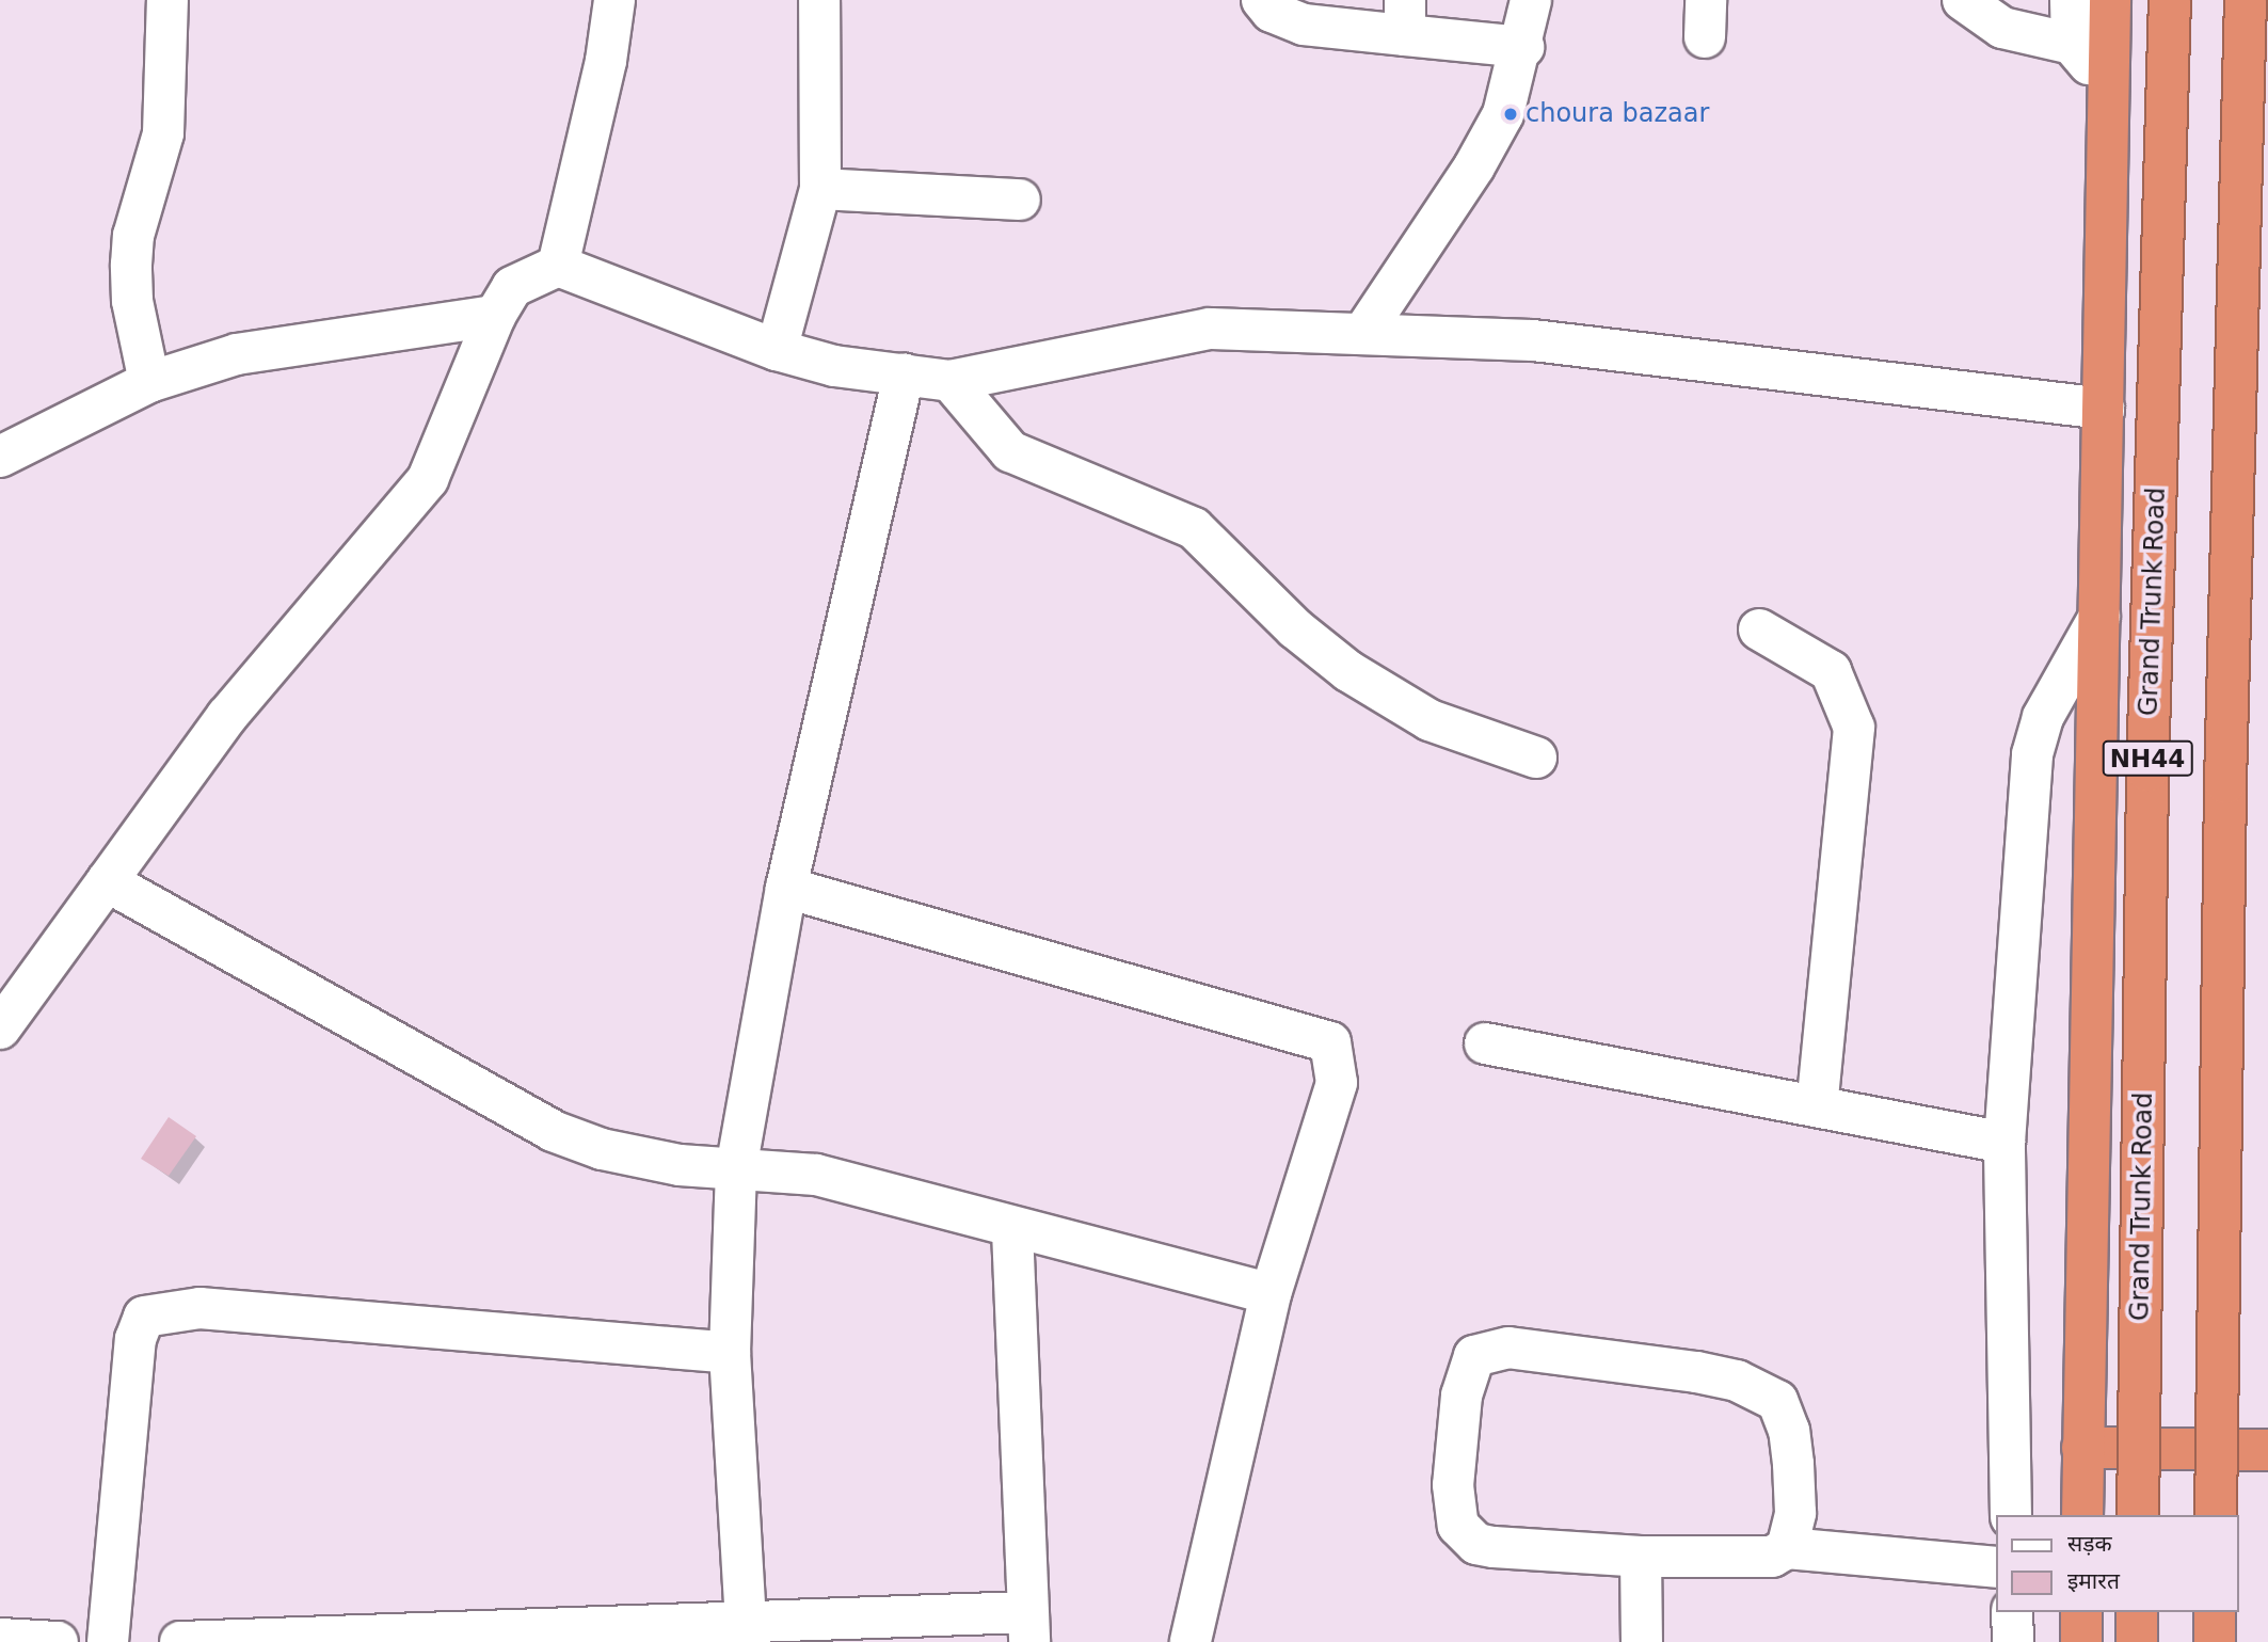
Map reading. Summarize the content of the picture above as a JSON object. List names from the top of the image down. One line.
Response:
{"streets":{"highway":["Grand Trunk Road","NH44"]},"places":["choura bazaar"],"legend":["सड़क","इमारत"]}
